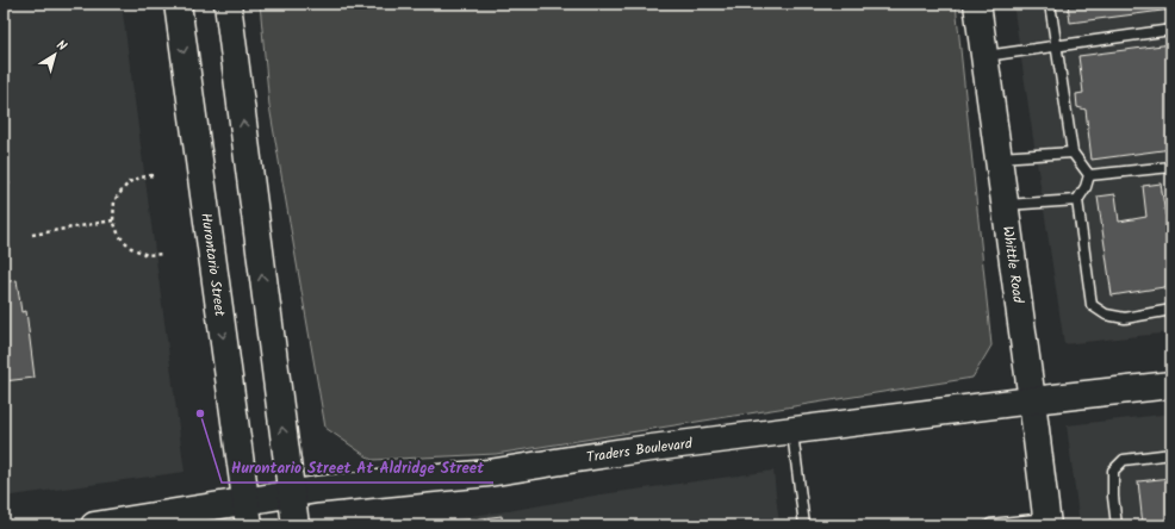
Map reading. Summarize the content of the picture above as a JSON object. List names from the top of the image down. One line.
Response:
{"streets":{"street":["Hurontario Street","Whittle Road","Traders Boulevard"]},"crossings":[["Hurontario Street","Traders Boulevard"],["Whittle Road","Traders Boulevard"]],"places":["Hurontario Street At Aldridge Street"],"north":"top right"}
